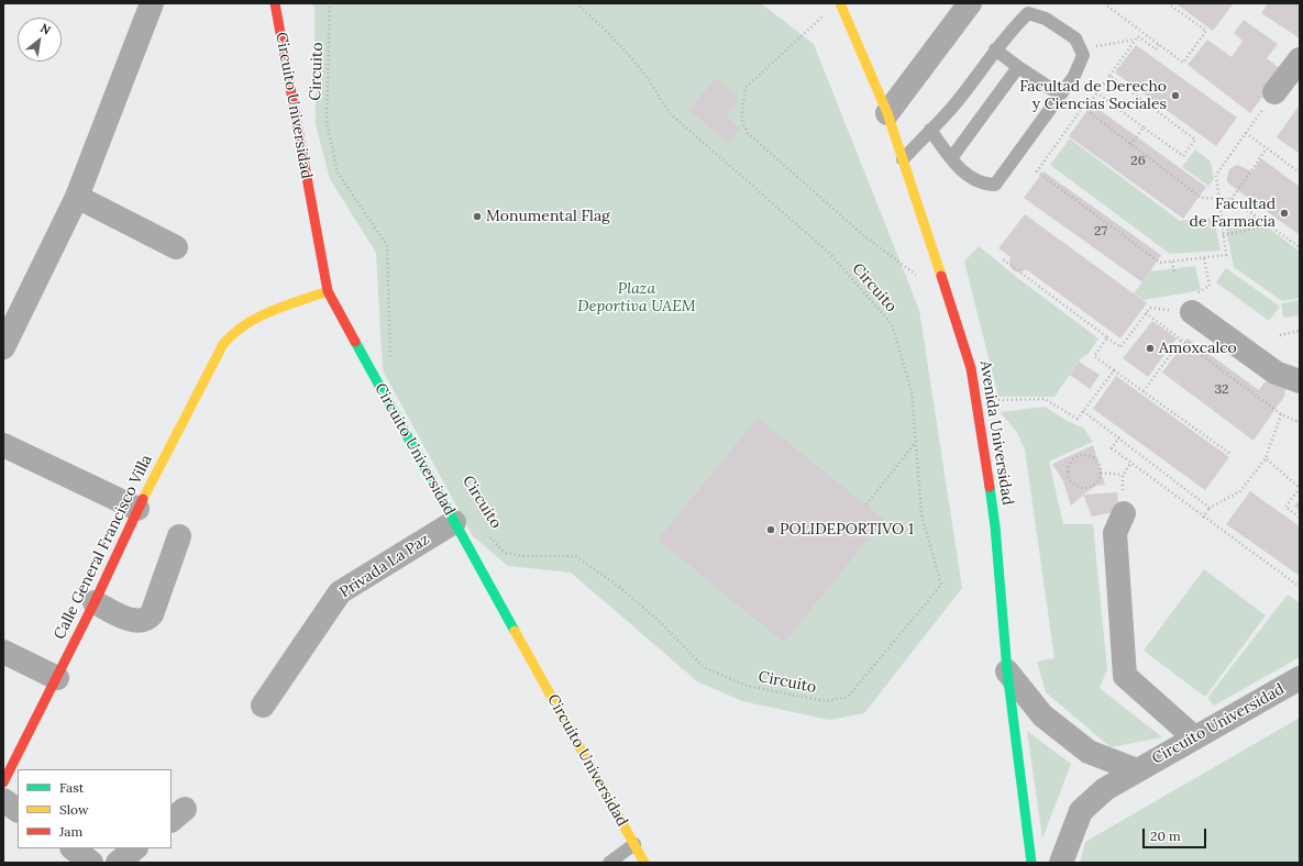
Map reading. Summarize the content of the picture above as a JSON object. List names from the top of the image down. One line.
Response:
{"streets":{"street":["Circuito Universidad","Avenida Universidad","Calle General Francisco Villa","Privada La Paz"],"path":["Circuito"]},"crossings":[["Circuito Universidad","Avenida Universidad"],["Circuito Universidad","Calle General Francisco Villa"],["Circuito Universidad","Privada La Paz"]],"parks":["Plaza Deportiva UAEM"],"places":["Facultad de Derecho y Ciencias Sociales","Facultad de Farmacia","Monumental Flag","Amoxcalco","POLIDEPORTIVO 1"],"house_numbers":["26","27","32"],"legend":["Fast","Slow","Jam"],"scale_bar":"20 m","north":"top right"}
